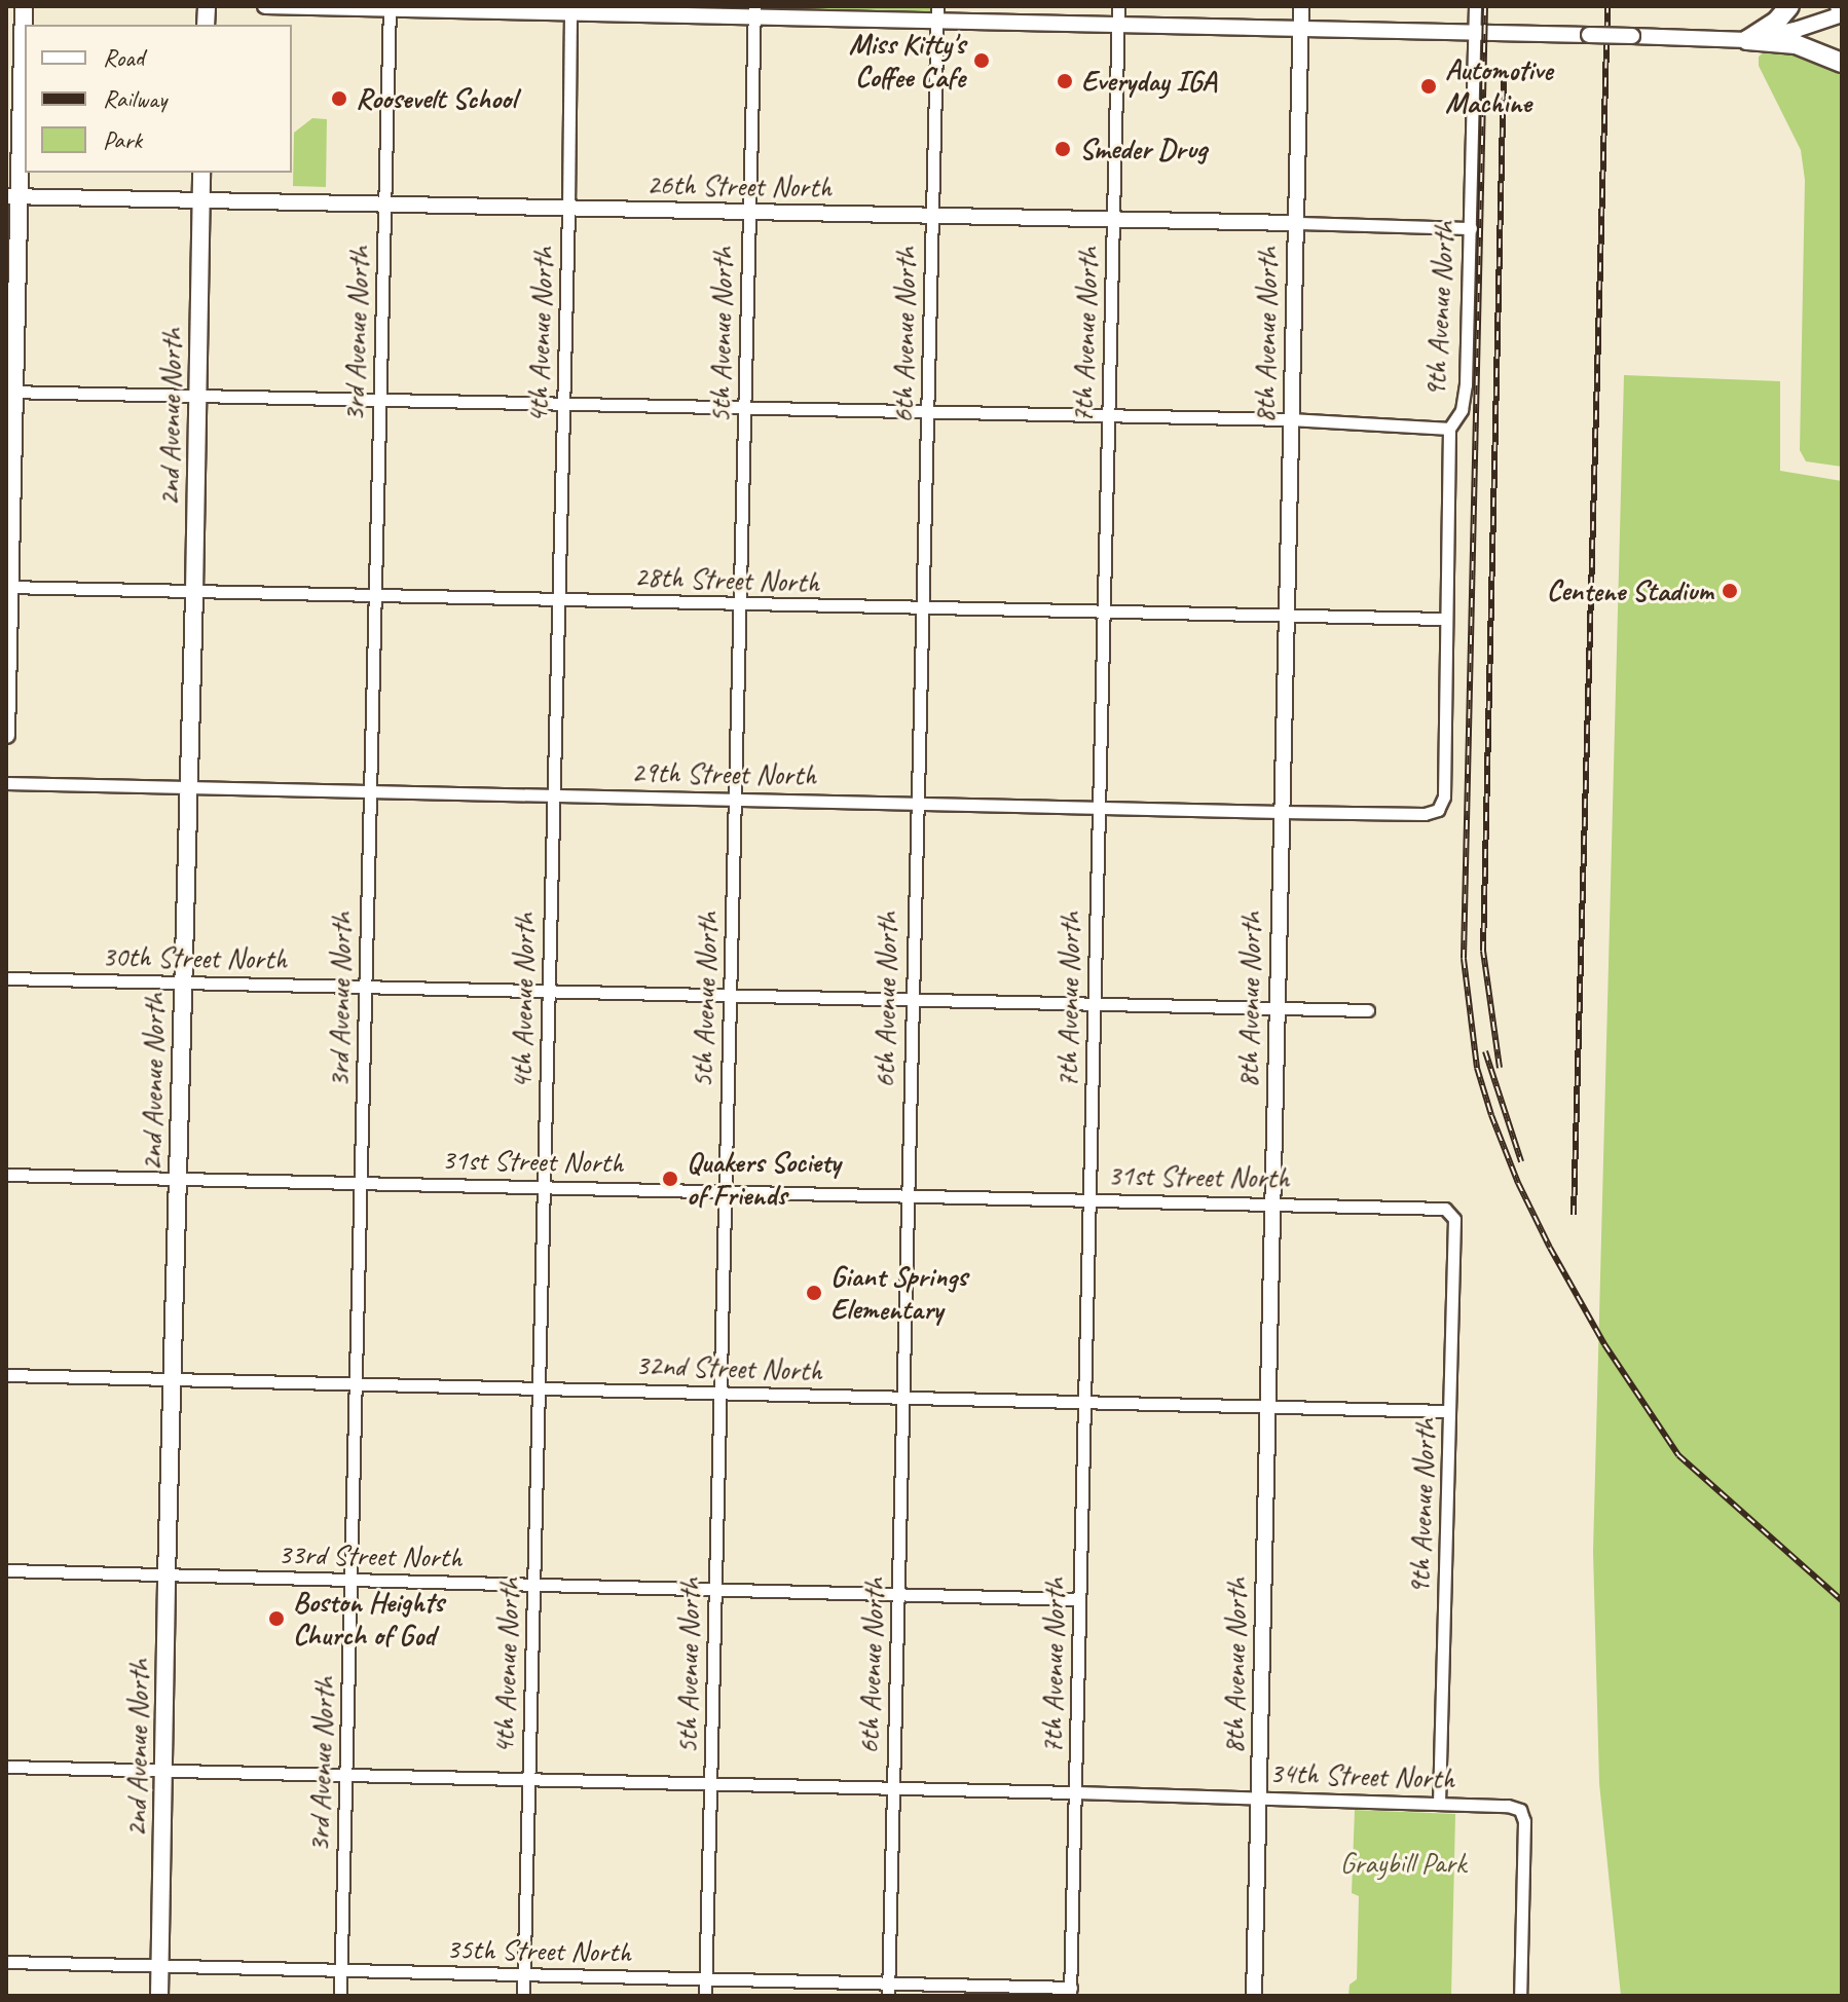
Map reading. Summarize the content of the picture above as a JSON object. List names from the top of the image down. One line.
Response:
{"streets":{"main road":["2nd Avenue North"],"street":["26th Street North","9th Avenue North","3rd Avenue North","4th Avenue North","5th Avenue North","6th Avenue North","7th Avenue North","8th Avenue North","28th Street North","29th Street North","30th Street North","31st Street North","32nd Street North","33rd Street North","34th Street North","35th Street North"]},"crossings":[["26th Street North","9th Avenue North"],["26th Street North","3rd Avenue North"],["26th Street North","4th Avenue North"],["26th Street North","5th Avenue North"],["26th Street North","6th Avenue North"],["26th Street North","7th Avenue North"],["26th Street North","8th Avenue North"],["26th Street North","2nd Avenue North"],["9th Avenue North","28th Street North"],["9th Avenue North","29th Street North"],["9th Avenue North","31st Street North"],["9th Avenue North","32nd Street North"],["9th Avenue North","34th Street North"],["3rd Avenue North","28th Street North"],["3rd Avenue North","29th Street North"],["3rd Avenue North","30th Street North"],["3rd Avenue North","31st Street North"],["3rd Avenue North","32nd Street North"],["3rd Avenue North","33rd Street North"],["3rd Avenue North","34th Street North"],["3rd Avenue North","35th Street North"],["4th Avenue North","28th Street North"],["4th Avenue North","29th Street North"],["4th Avenue North","30th Street North"],["4th Avenue North","31st Street North"],["4th Avenue North","32nd Street North"],["4th Avenue North","33rd Street North"],["4th Avenue North","34th Street North"],["4th Avenue North","35th Street North"],["5th Avenue North","28th Street North"],["5th Avenue North","29th Street North"],["5th Avenue North","30th Street North"],["5th Avenue North","31st Street North"],["5th Avenue North","32nd Street North"],["5th Avenue North","33rd Street North"],["5th Avenue North","34th Street North"],["5th Avenue North","35th Street North"],["6th Avenue North","28th Street North"],["6th Avenue North","29th Street North"],["6th Avenue North","30th Street North"],["6th Avenue North","31st Street North"],["6th Avenue North","32nd Street North"],["6th Avenue North","33rd Street North"],["6th Avenue North","34th Street North"],["6th Avenue North","35th Street North"],["7th Avenue North","28th Street North"],["7th Avenue North","29th Street North"],["7th Avenue North","30th Street North"],["7th Avenue North","31st Street North"],["7th Avenue North","32nd Street North"],["7th Avenue North","33rd Street North"],["7th Avenue North","34th Street North"],["7th Avenue North","35th Street North"],["8th Avenue North","28th Street North"],["8th Avenue North","29th Street North"],["8th Avenue North","30th Street North"],["8th Avenue North","31st Street North"],["8th Avenue North","32nd Street North"],["8th Avenue North","34th Street North"],["2nd Avenue North","28th Street North"],["2nd Avenue North","29th Street North"],["2nd Avenue North","30th Street North"],["2nd Avenue North","31st Street North"],["2nd Avenue North","32nd Street North"],["2nd Avenue North","33rd Street North"],["2nd Avenue North","34th Street North"],["2nd Avenue North","35th Street North"]],"parks":["Graybill Park"],"places":["Miss Kitty's Coffee Cafe","Everyday IGA","Automotive Machine","Roosevelt School","Smeder Drug","Centene Stadium","Quakers Society of Friends","Giant Springs Elementary","Boston Heights Church of God"],"legend":["Road","Railway","Park"]}
